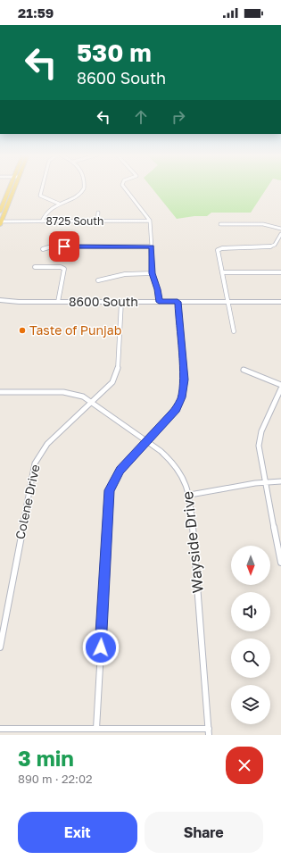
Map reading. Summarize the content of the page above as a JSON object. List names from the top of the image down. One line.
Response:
{"streets":{"main road":["8600 South"],"street":["8725 South","Colene Drive","Wayside Drive"]},"crossings":[["8600 South","Colene Drive"],["Colene Drive","Wayside Drive"]],"places":["Taste of Punjab"],"north":"bottom","page":{"status":"21:59","turn":["530 m","8600 South"],"heading":["3 min","890 m · 22:02"],"buttons":["Exit","Share"]}}
